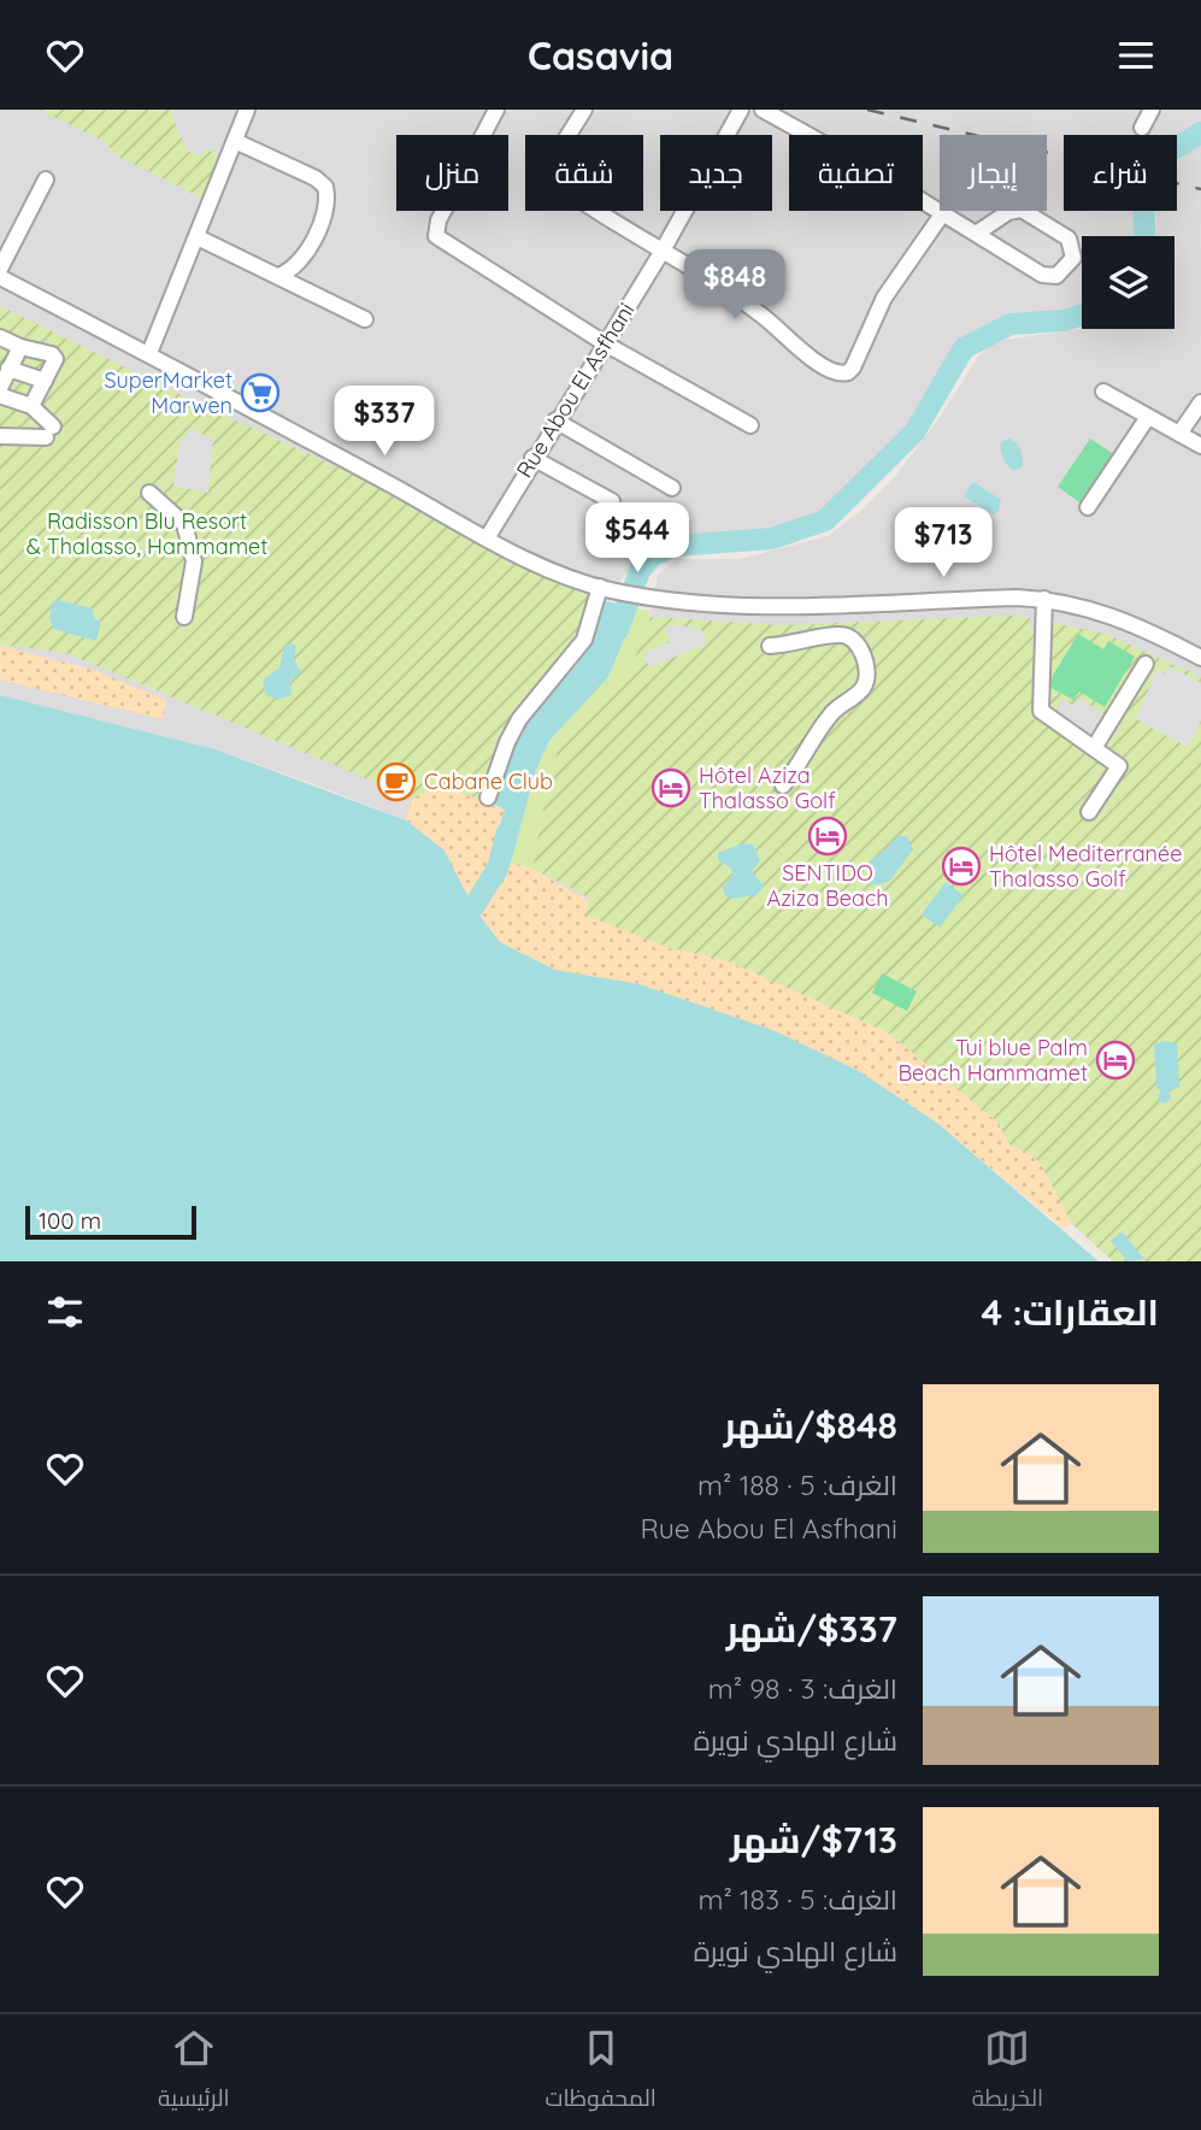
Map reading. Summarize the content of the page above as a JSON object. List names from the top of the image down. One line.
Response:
{"streets":{"street":["Rue Abou El Asfhani"]},"parks":["Radisson Blu Resort & Thalasso, Hammamet"],"places":{"supermarket":["SuperMarket Marwen"],"cafe":["Cabane Club"],"hotel":["Hôtel Aziza Thalasso Golf","SENTIDO Aziza Beach","Hôtel Mediterranée Thalasso Golf","Tui blue Palm Beach Hammamet"]},"scale_bar":"100 m","page":{"header":"Casavia","chip":["شراء","إيجار","تصفية","جديد","شقة","منزل"],"price":["$848","$337","$544","$713"],"scale":"100 m","heading":"العقارات: 4","list":[{"name":"$848/شهر","note":"الغرف: 5 · 188 m² · Rue Abou El Asfhani"},{"name":"$337/شهر","note":"الغرف: 3 · 98 m² · شارع الهادي نويرة"},{"name":"$713/شهر","note":"الغرف: 5 · 183 m² · شارع الهادي نويرة"}],"tabs":["الخريطة","المحفوظات","الرئيسية"]}}
